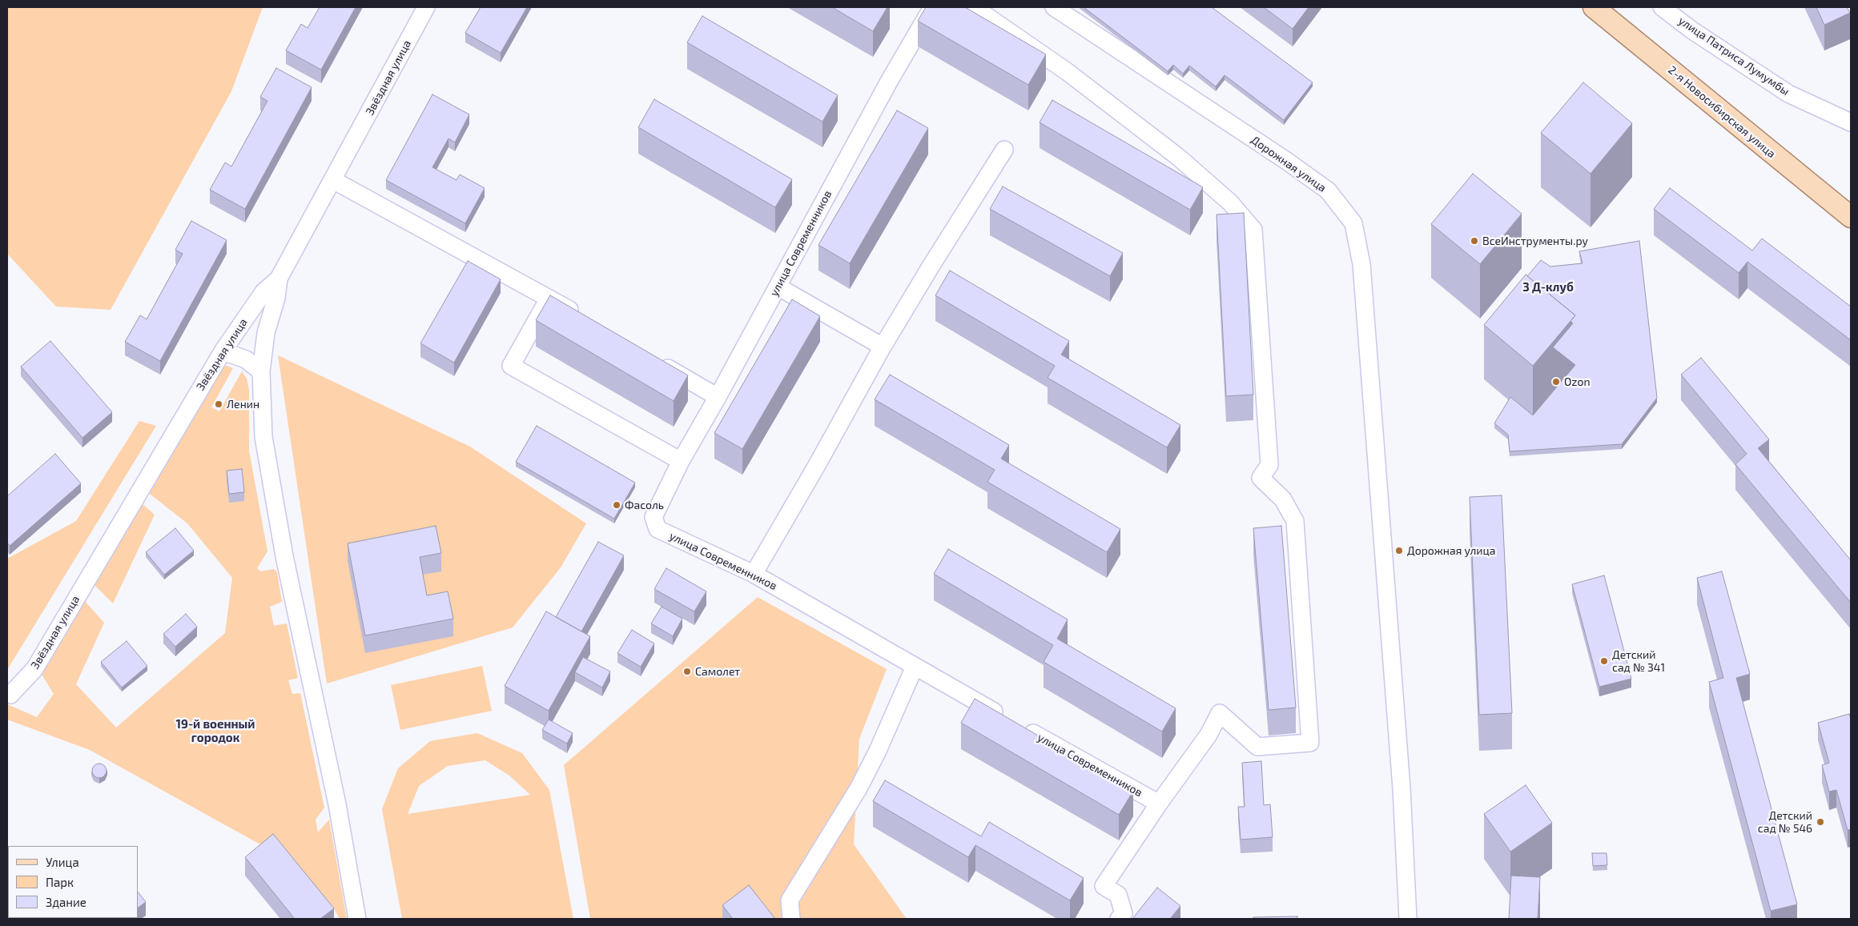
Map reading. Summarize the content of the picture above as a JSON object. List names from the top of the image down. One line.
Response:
{"streets":{"main road":["2-я Новосибирская улица"],"street":["улица Патриса Лумумбы","Звёздная улица","Дорожная улица","улица Современников"]},"districts":["3 Д-клуб","19-й военный городок"],"places":["ВсеИнструменты.ру","Ozon","Ленин","Фасоль","Дорожная улица","Детский сад № 341","Самолет","Детский сад № 546"],"legend":["Улица","Парк","Здание"]}
